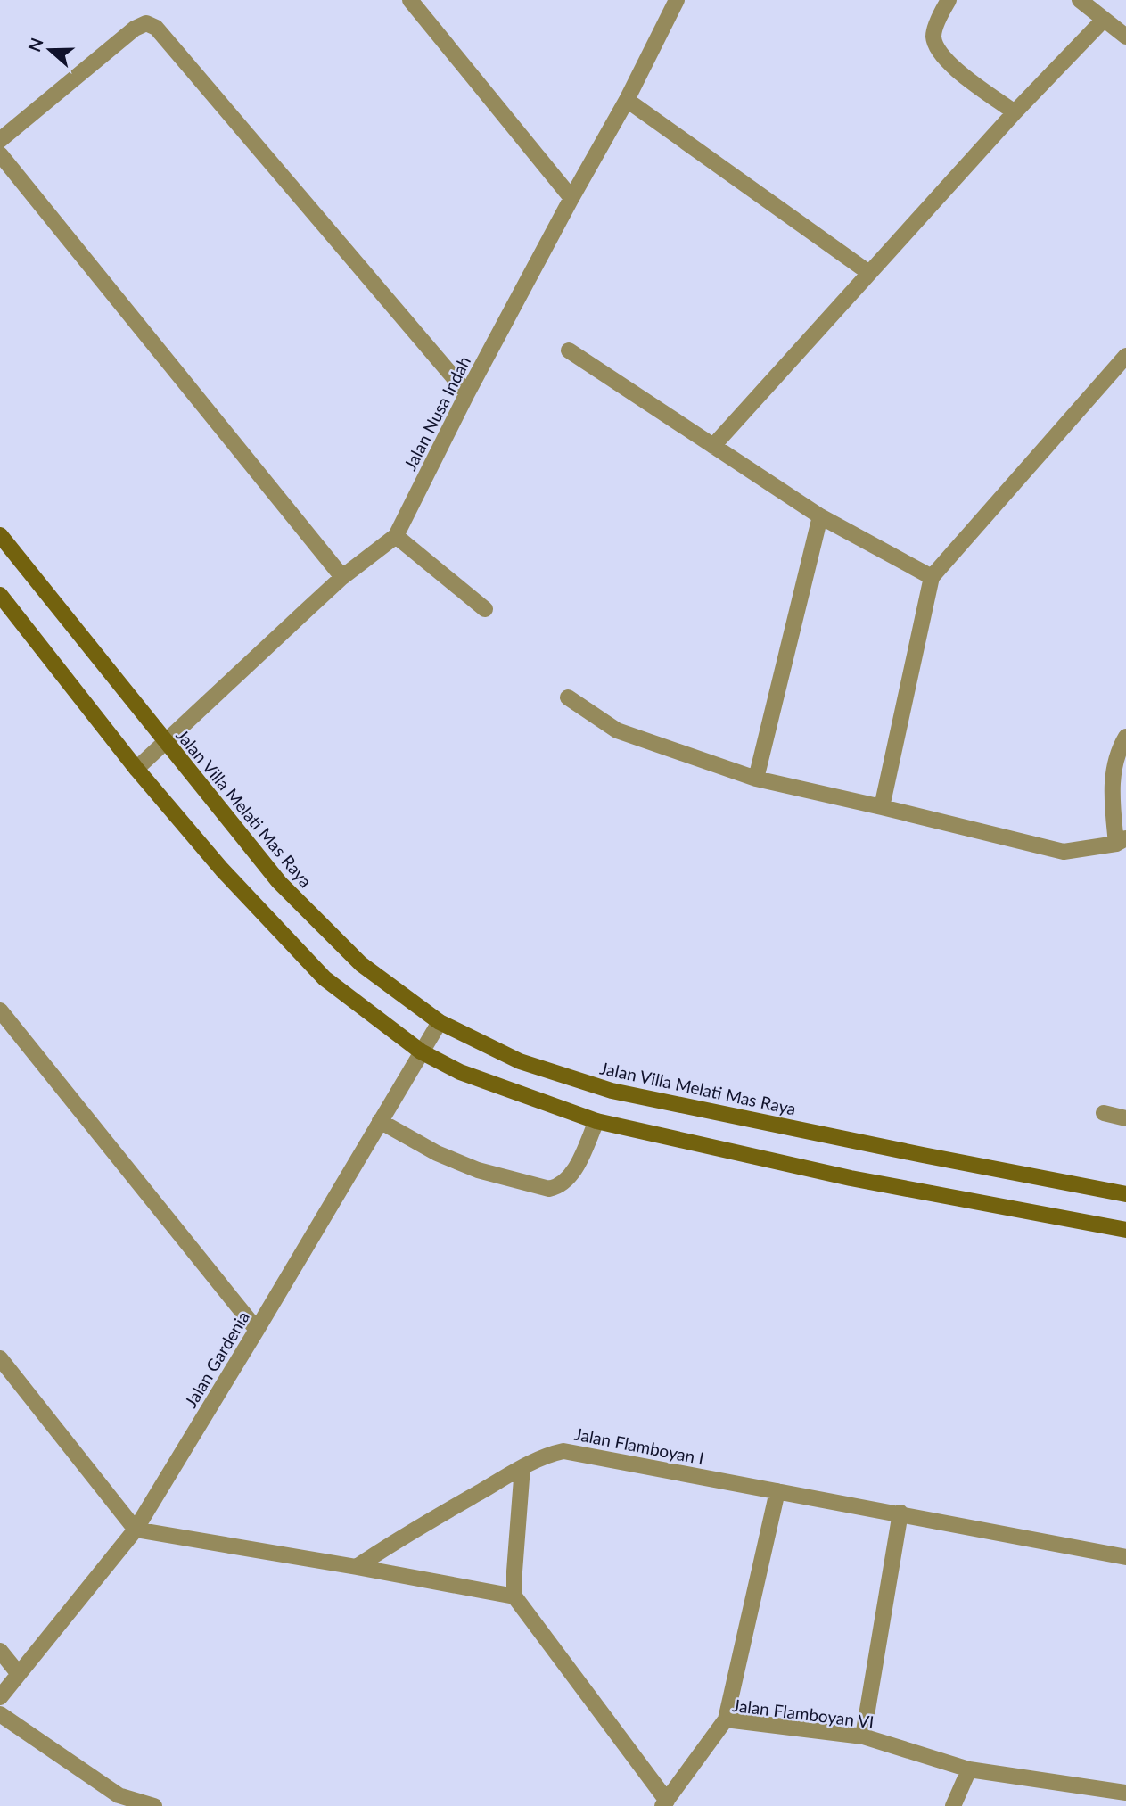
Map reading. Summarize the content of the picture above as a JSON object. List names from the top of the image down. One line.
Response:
{"streets":{"street":["Jalan Nusa Indah","Jalan Villa Melati Mas Raya","Jalan Gardenia","Jalan Flamboyan I","Jalan Flamboyan VI"]},"crossings":[["Jalan Nusa Indah","Jalan Villa Melati Mas Raya"],["Jalan Villa Melati Mas Raya","Jalan Gardenia"]],"north":"left"}
